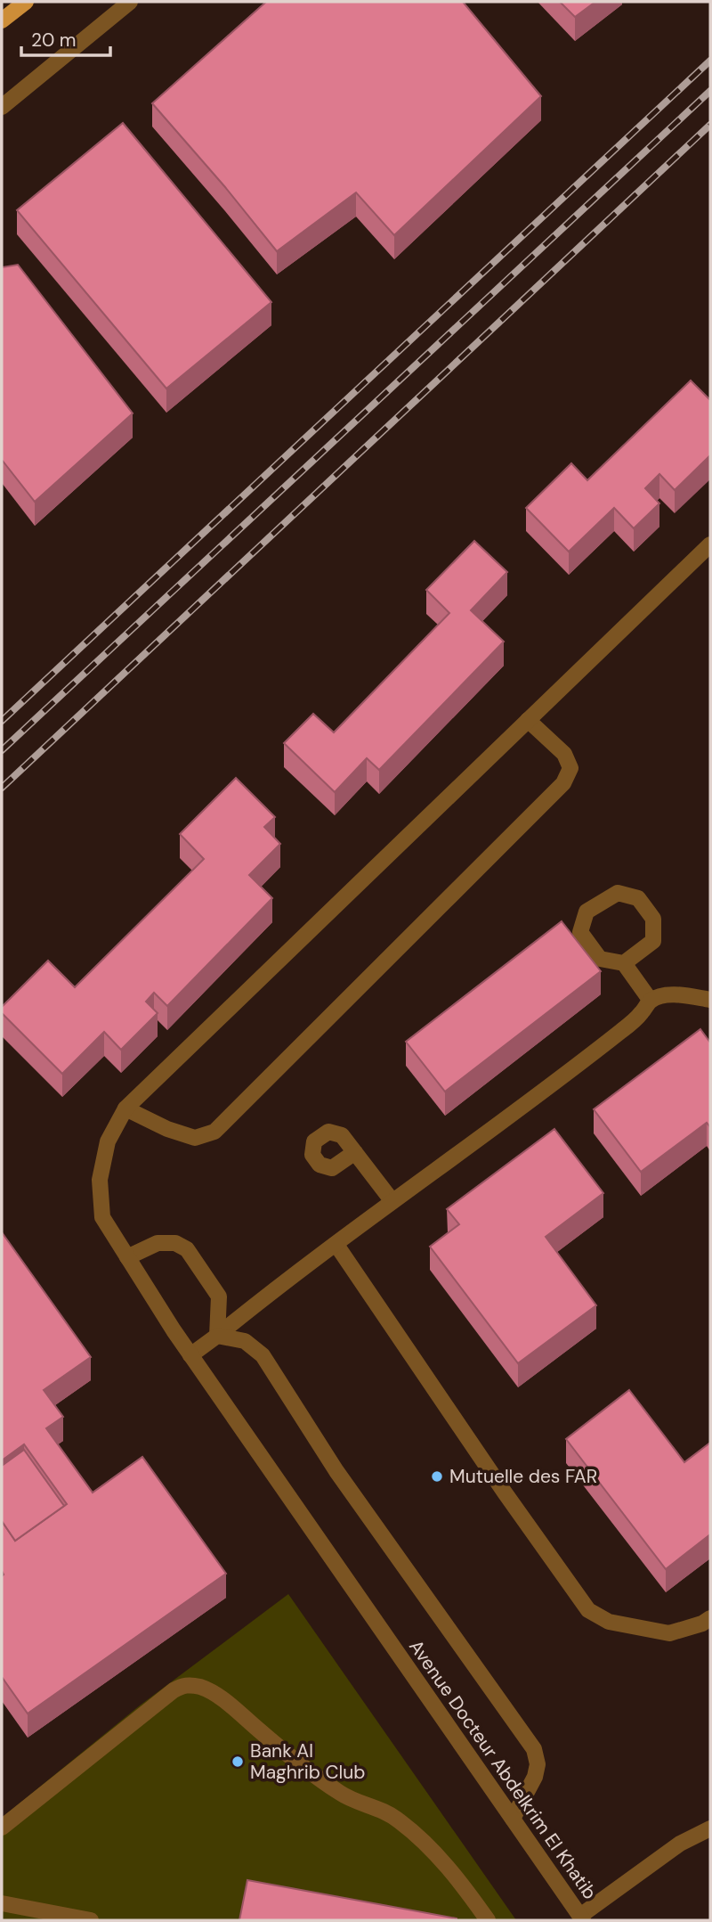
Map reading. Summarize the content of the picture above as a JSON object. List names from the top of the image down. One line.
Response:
{"streets":{"street":["Avenue Docteur Abdelkrim El Khatib"]},"places":["Mutuelle des FAR","Bank Al Maghrib Club"],"scale_bar":"20 m"}
